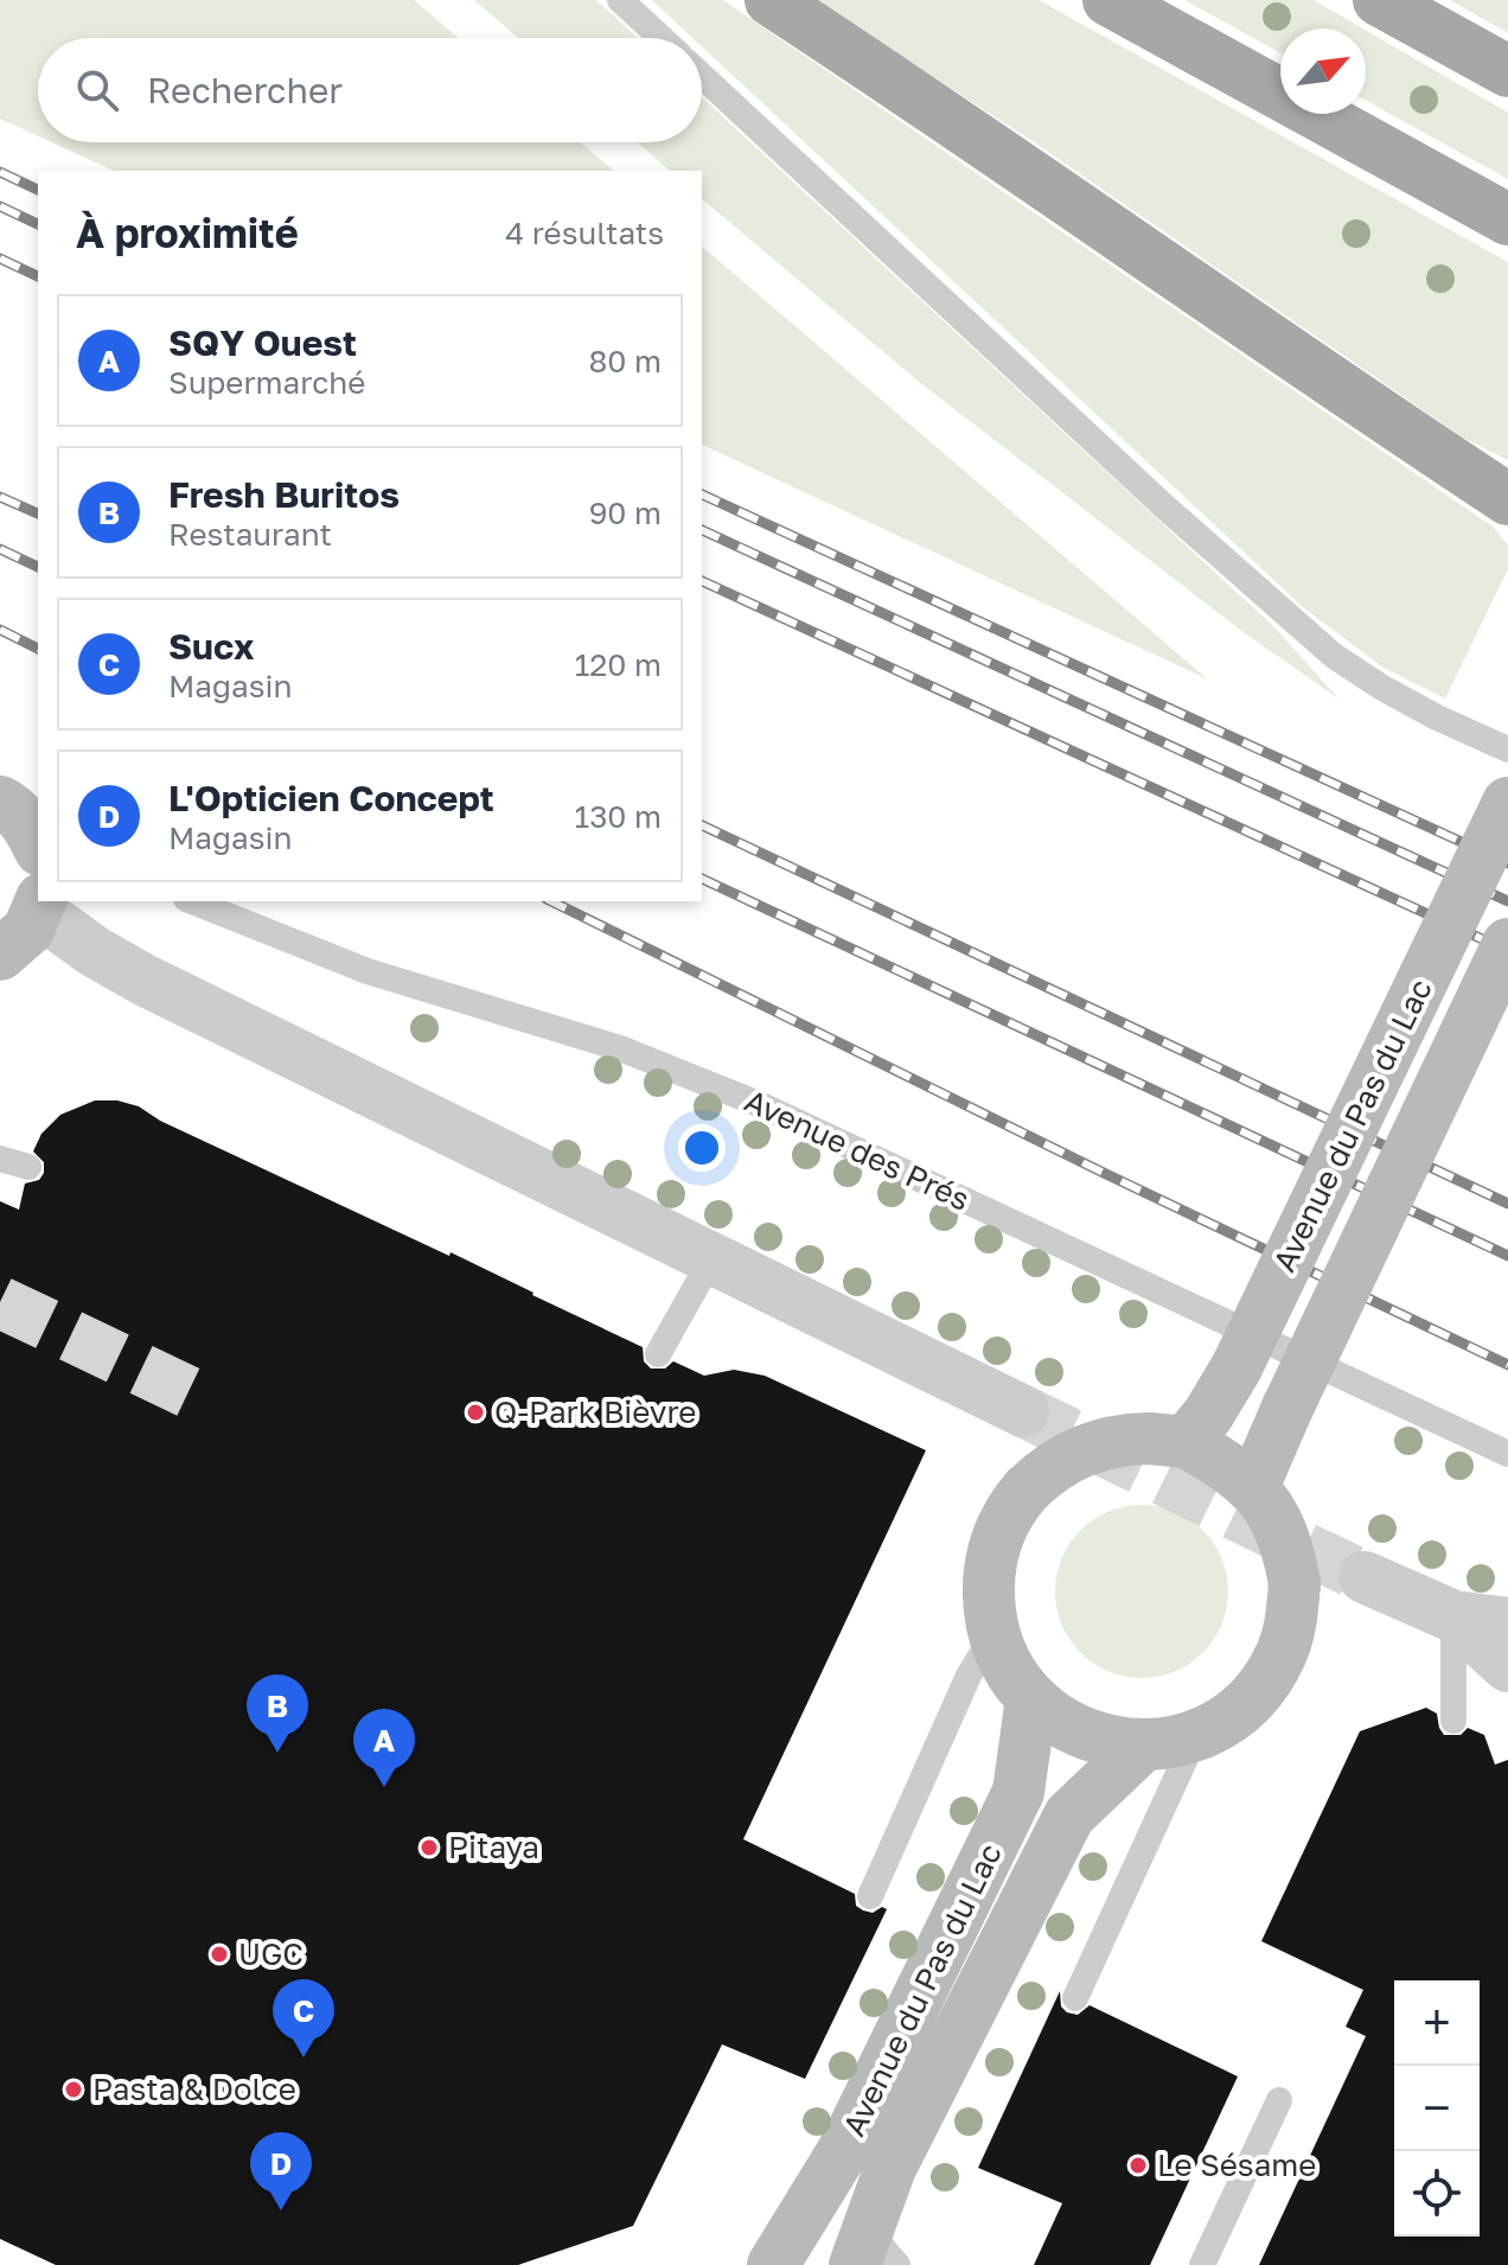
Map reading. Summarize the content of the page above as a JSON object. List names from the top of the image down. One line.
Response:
{"streets":{"main road":["Avenue du Pas du Lac"],"lane":["Avenue des Prés"]},"places":["Q-Park Bièvre","Pitaya","UGC","Pasta & Dolce","Le Sésame"],"north":"top right","page":{"search":"Rechercher","heading":["À proximité","4 résultats"],"list":[{"mark":"A","name":"SQY Ouest","note":"Supermarché","value":"80 m"},{"mark":"B","name":"Fresh Buritos","note":"Restaurant","value":"90 m"},{"mark":"C","name":"Sucx","note":"Magasin","value":"120 m"},{"mark":"D","name":"L'Opticien Concept","note":"Magasin","value":"130 m"}],"pins":["B","A","C","D"],"map_buttons":["+","−"]}}
